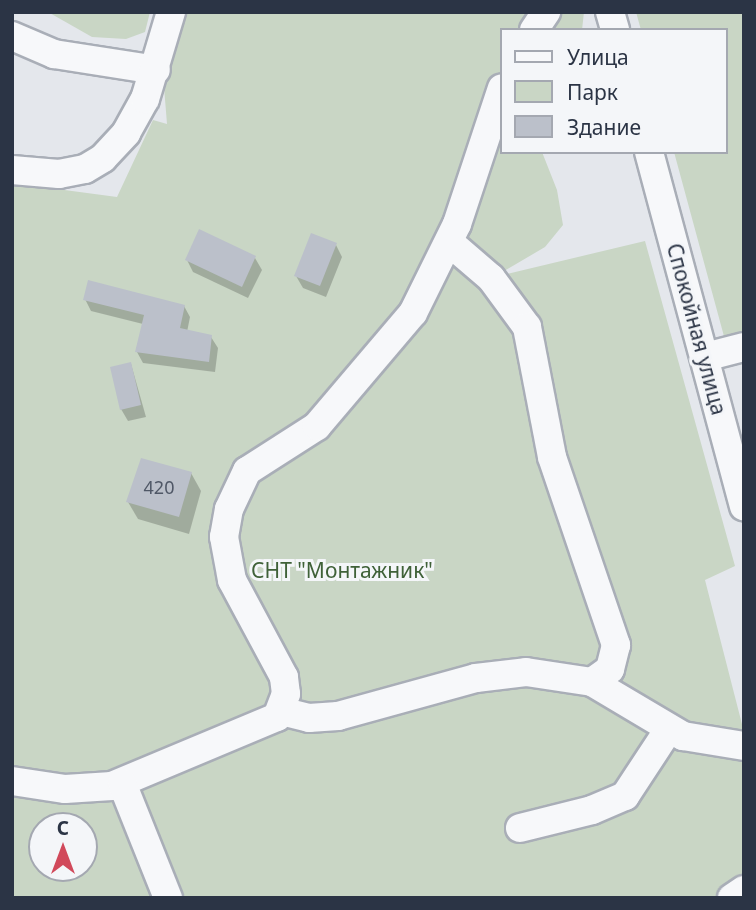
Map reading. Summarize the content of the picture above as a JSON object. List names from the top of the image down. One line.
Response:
{"streets":{"street":["Спокойная улица"]},"parks":["СНТ \"Монтажник\""],"house_numbers":["420"],"legend":["Улица","Парк","Здание"],"north":"top"}
